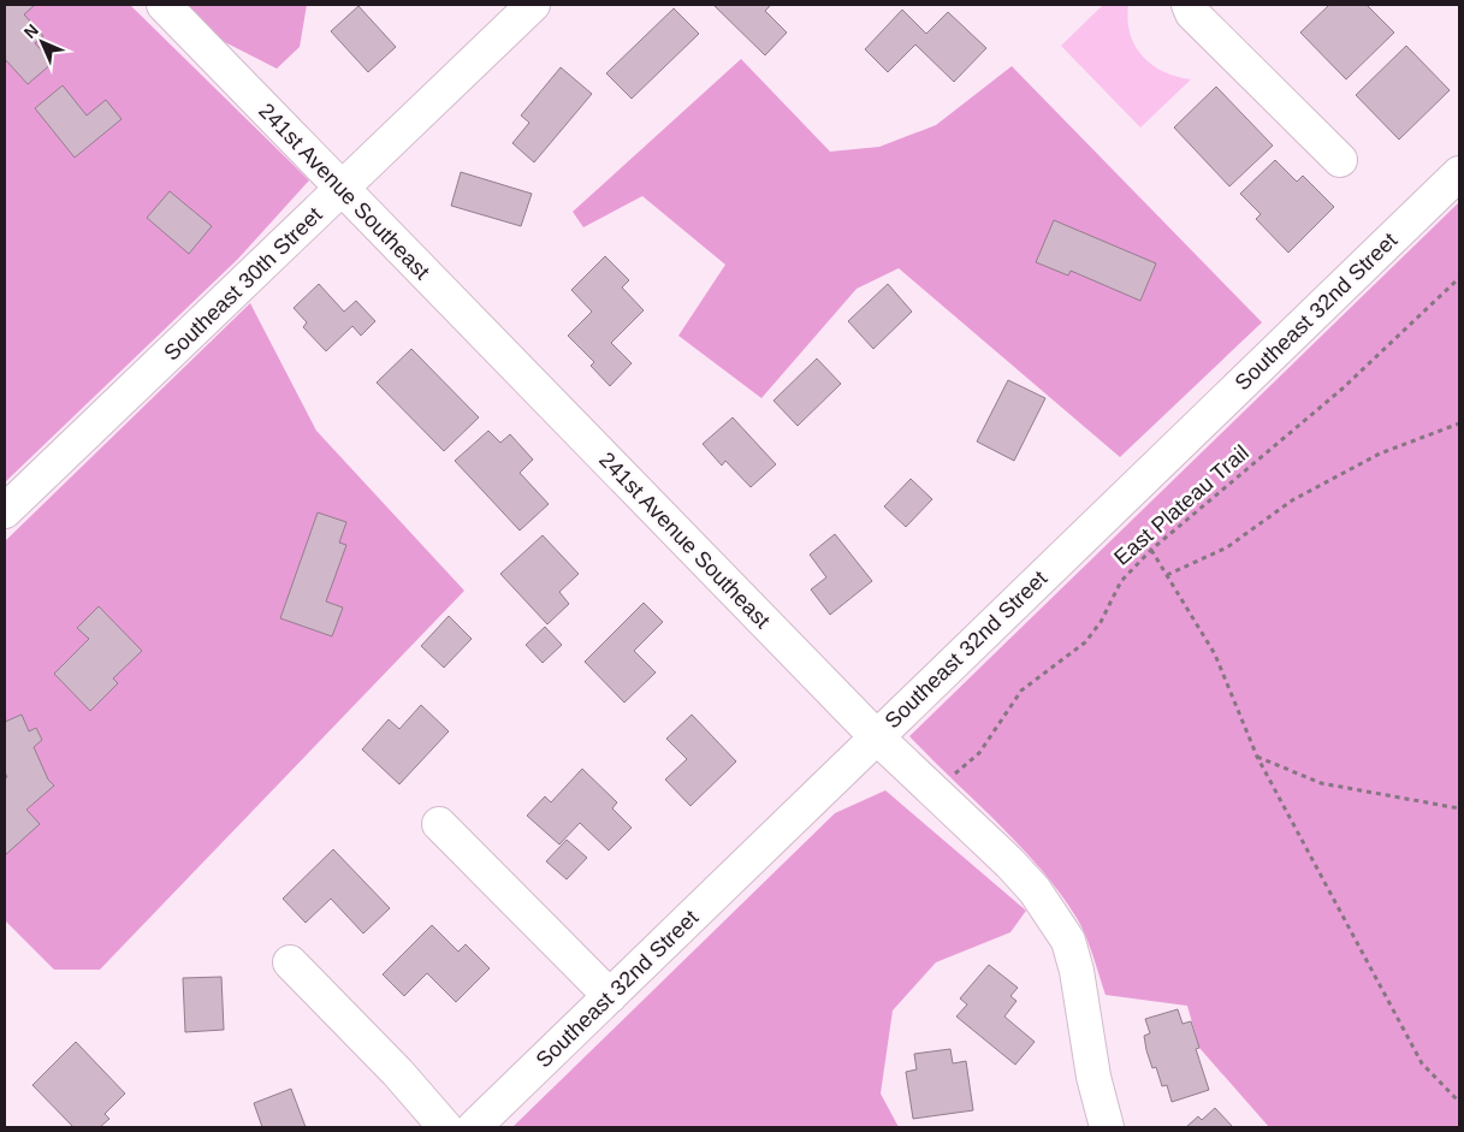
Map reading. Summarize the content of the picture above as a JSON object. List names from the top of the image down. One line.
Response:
{"streets":{"street":["241st Avenue Southeast","Southeast 30th Street","Southeast 32nd Street"],"path":["East Plateau Trail"]},"crossings":[["241st Avenue Southeast","Southeast 30th Street"],["241st Avenue Southeast","Southeast 32nd Street"]],"north":"top left"}
